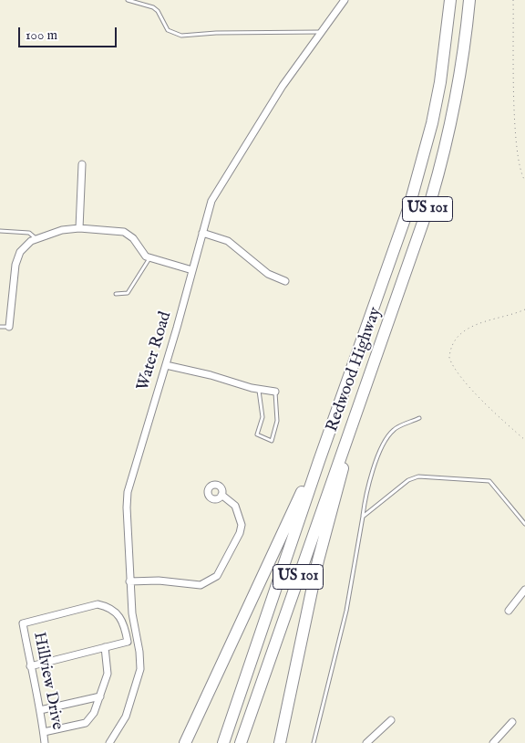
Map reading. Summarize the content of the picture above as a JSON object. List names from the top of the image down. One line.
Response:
{"streets":{"highway":["US 101","Redwood Highway"],"street":["Water Road","Hillview Drive"]},"scale_bar":"100 m"}
